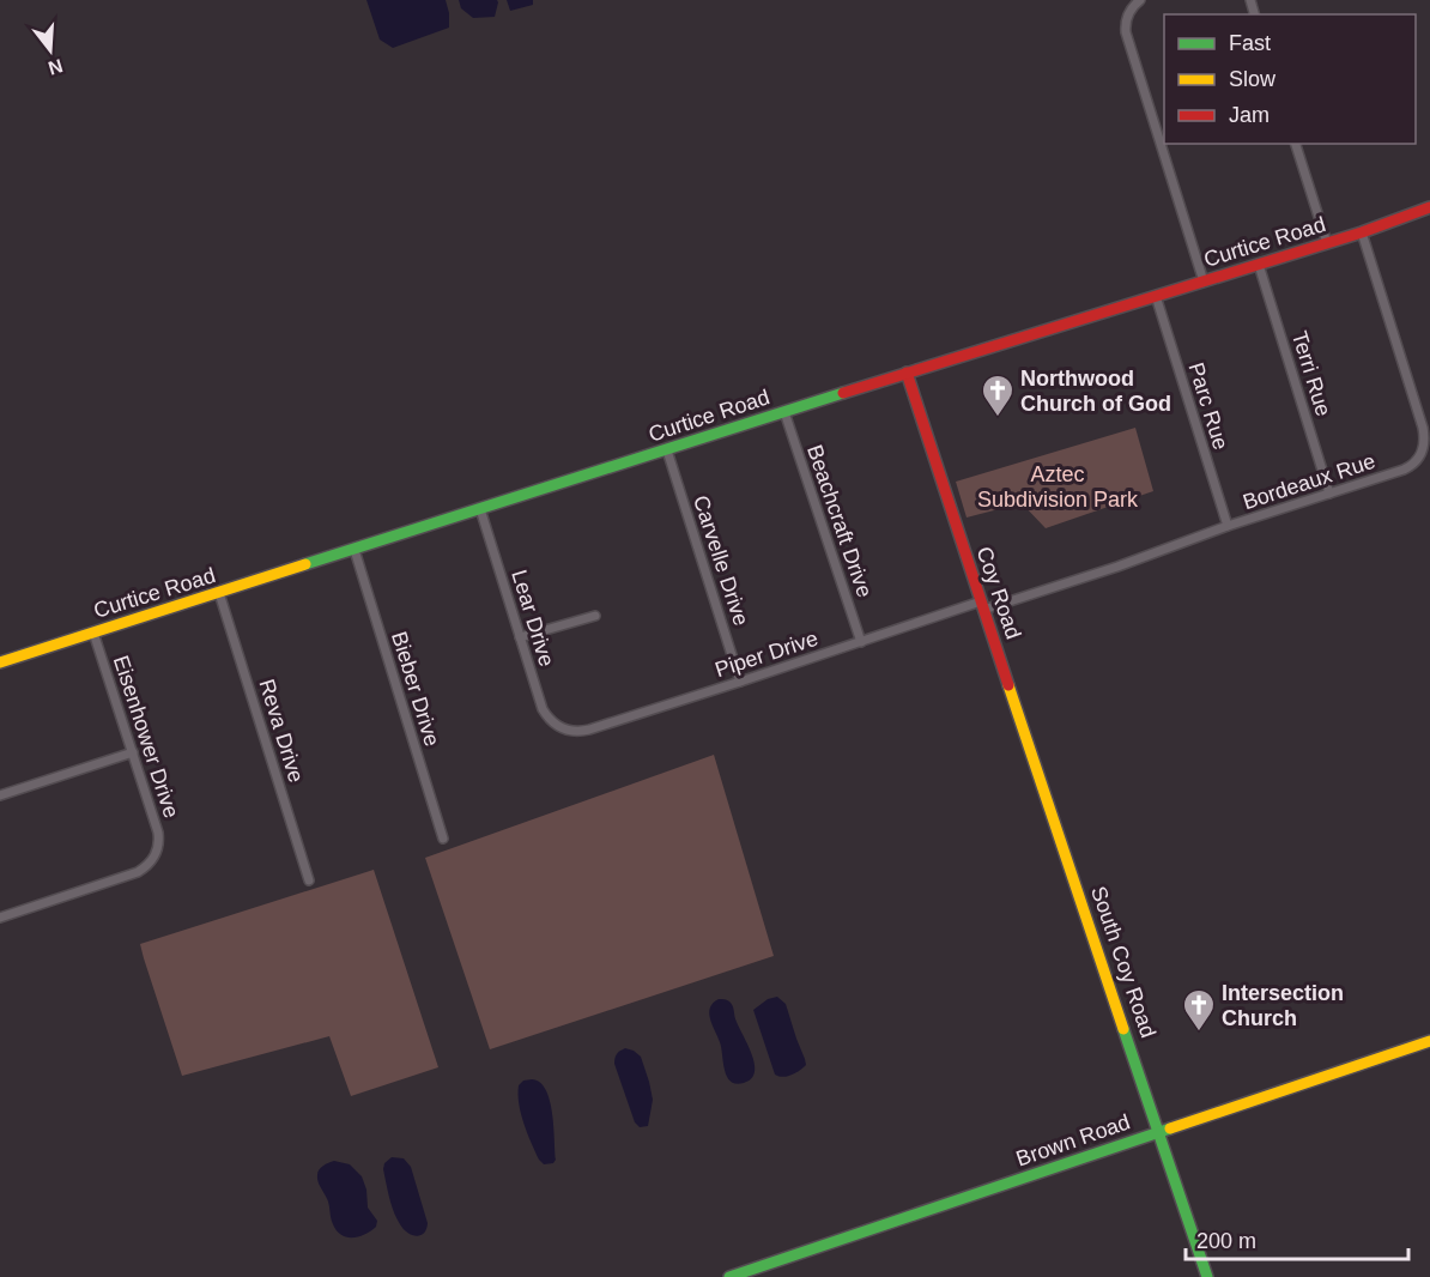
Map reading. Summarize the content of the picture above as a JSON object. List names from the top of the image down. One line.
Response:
{"streets":{"street":["Curtice Road","Terri Rue","Parc Rue","Bordeaux Rue","Beachcraft Drive","Carvelle Drive","Coy Road","Lear Drive","Piper Drive","Bieber Drive","Reva Drive","Eisenhower Drive","South Coy Road","Brown Road"]},"crossings":[["Curtice Road","Terri Rue"],["Curtice Road","Parc Rue"],["Curtice Road","Bordeaux Rue"],["Curtice Road","Beachcraft Drive"],["Curtice Road","Carvelle Drive"],["Curtice Road","Coy Road"],["Curtice Road","Lear Drive"],["Curtice Road","Bieber Drive"],["Curtice Road","Reva Drive"],["Curtice Road","Eisenhower Drive"],["Terri Rue","Bordeaux Rue"],["Parc Rue","Bordeaux Rue"],["Bordeaux Rue","Coy Road"],["Bordeaux Rue","Piper Drive"],["Beachcraft Drive","Piper Drive"],["Carvelle Drive","Piper Drive"],["Coy Road","Piper Drive"],["Coy Road","South Coy Road"],["Lear Drive","Piper Drive"],["South Coy Road","Brown Road"]],"parks":["Aztec Subdivision Park"],"places":{"church":["Northwood Church of God","Intersection Church"]},"legend":["Fast","Slow","Jam"],"scale_bar":"200 m","north":"bottom"}
